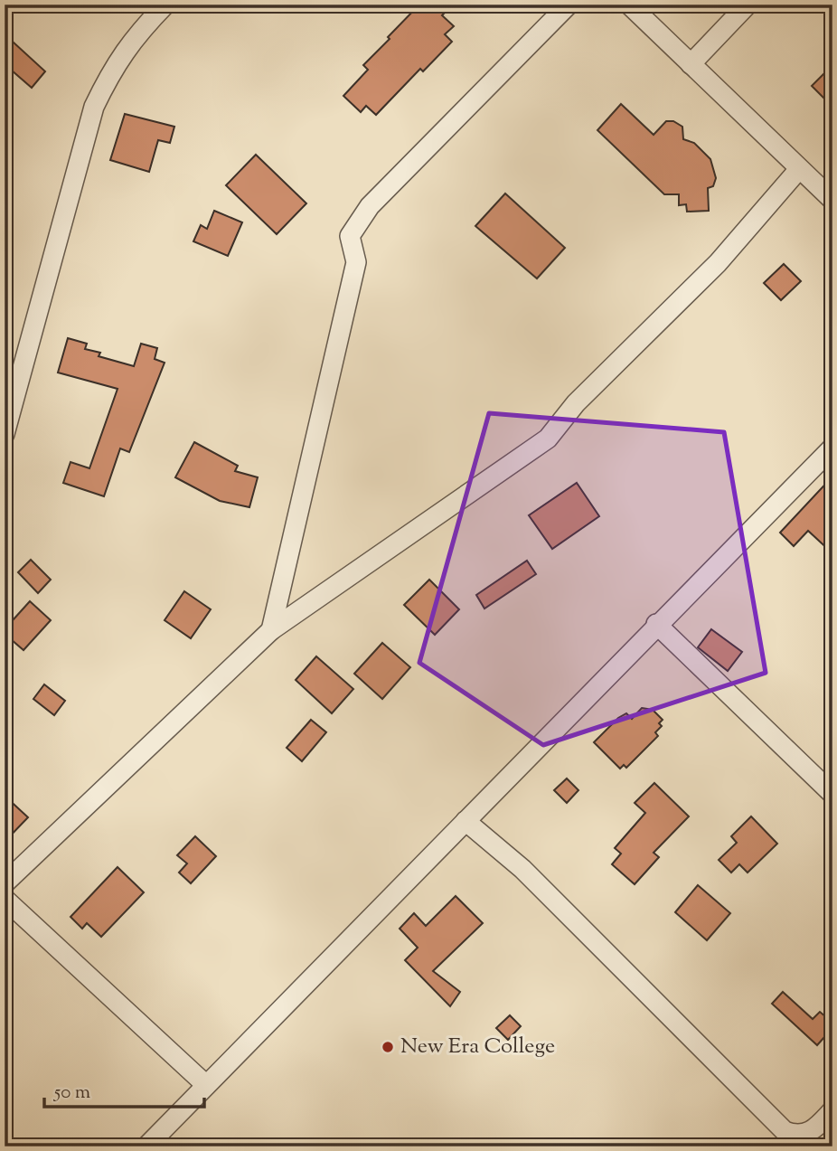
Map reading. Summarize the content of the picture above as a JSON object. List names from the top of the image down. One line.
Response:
{"places":["New Era College"],"scale_bar":"50 m"}
